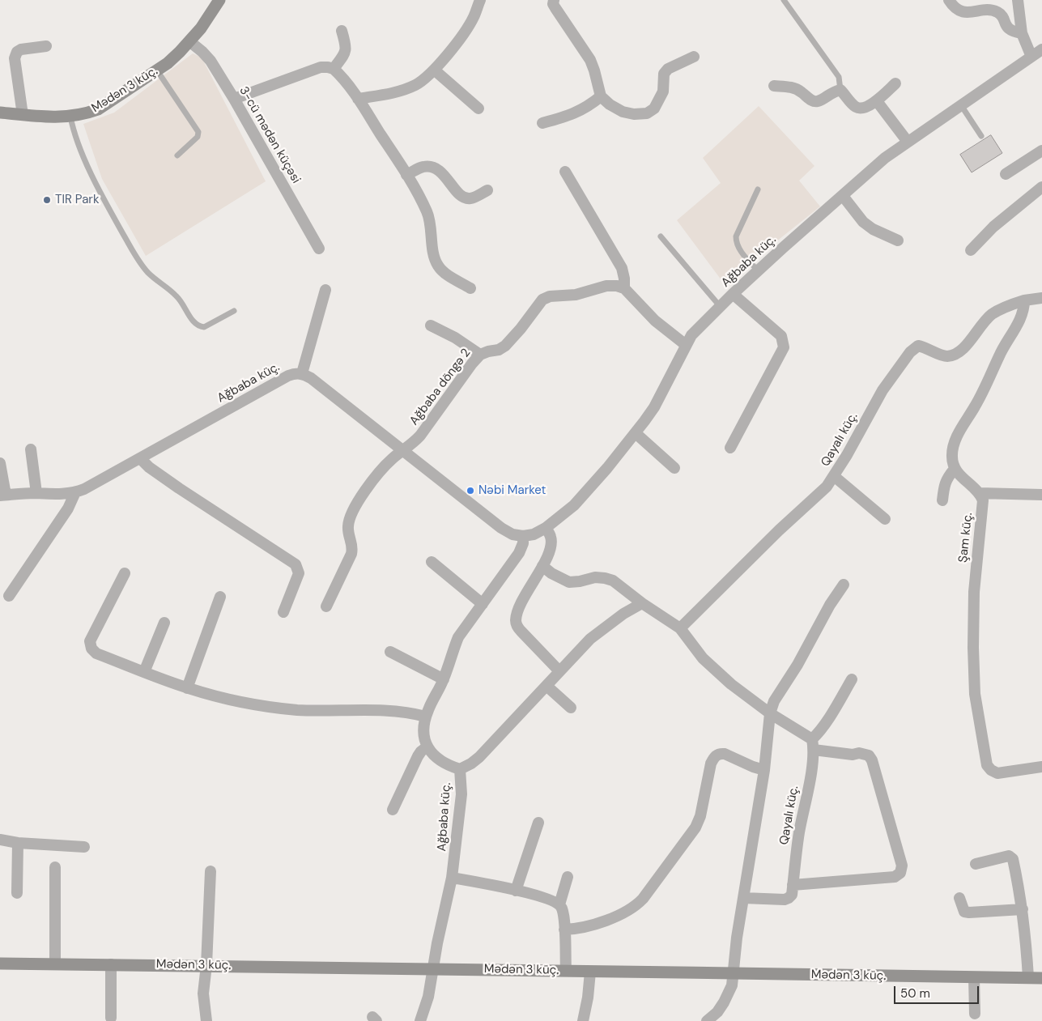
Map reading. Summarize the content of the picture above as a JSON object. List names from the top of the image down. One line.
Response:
{"streets":{"main road":["Mədən 3 küç."],"street":["3-cü mədən küçəsi","Ağbaba küç.","Ağbaba döngə 2","Qayalı küç.","Şam küç."]},"crossings":[["Mədən 3 küç.","3-cü mədən küçəsi"],["Mədən 3 küç.","Ağbaba küç."]],"places":["TIR Park","Nəbi Market"],"scale_bar":"50 m"}
